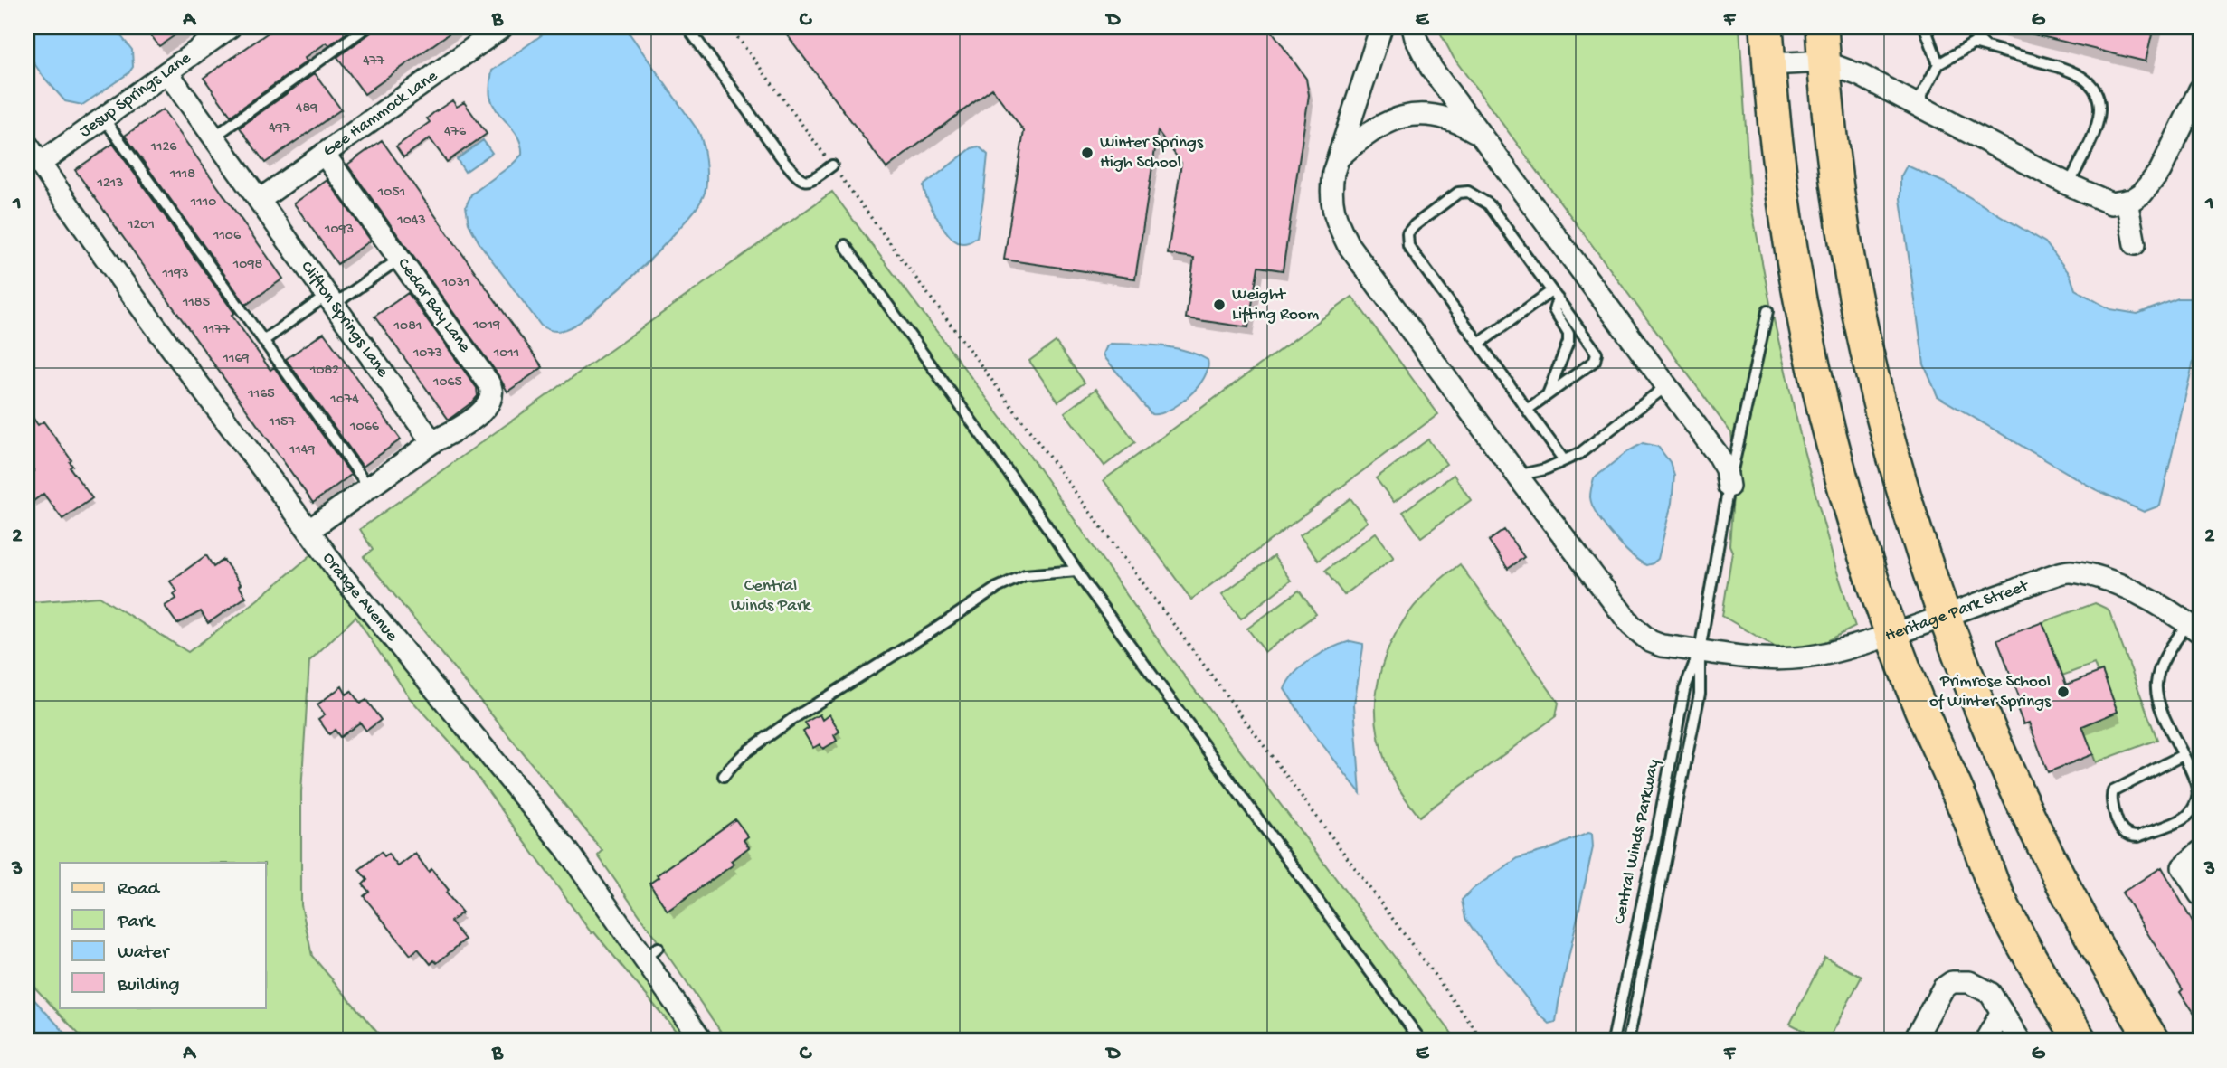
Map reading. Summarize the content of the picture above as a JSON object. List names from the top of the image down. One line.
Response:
{"streets":{"street":["Jesup Springs Lane","Gee Hammock Lane","Cedar Bay Lane","Clifton Springs Lane","Orange Avenue","Heritage Park Street"],"lane":["Central Winds Parkway"]},"crossings":[["Jesup Springs Lane","Clifton Springs Lane"],["Jesup Springs Lane","Orange Avenue"],["Gee Hammock Lane","Cedar Bay Lane"],["Gee Hammock Lane","Clifton Springs Lane"],["Cedar Bay Lane","Clifton Springs Lane"],["Heritage Park Street","Central Winds Parkway"]],"parks":["Central Winds Park"],"places":["Winter Springs High School","Weight Lifting Room","Primrose School of Winter Springs"],"house_numbers":["477","489","497","476","1126","1118","1213","1051","1110","1043","1201","1093","1106","1098","1193","1031","1185","1019","1081","1177","1073","1011","1169","1082","1065","1165","1074","1157","1066","1149"],"legend":["Road","Park","Water","Building"],"grid":{"columns":["A","B","C","D","E","F","G"],"rows":["1","2","3"]}}
